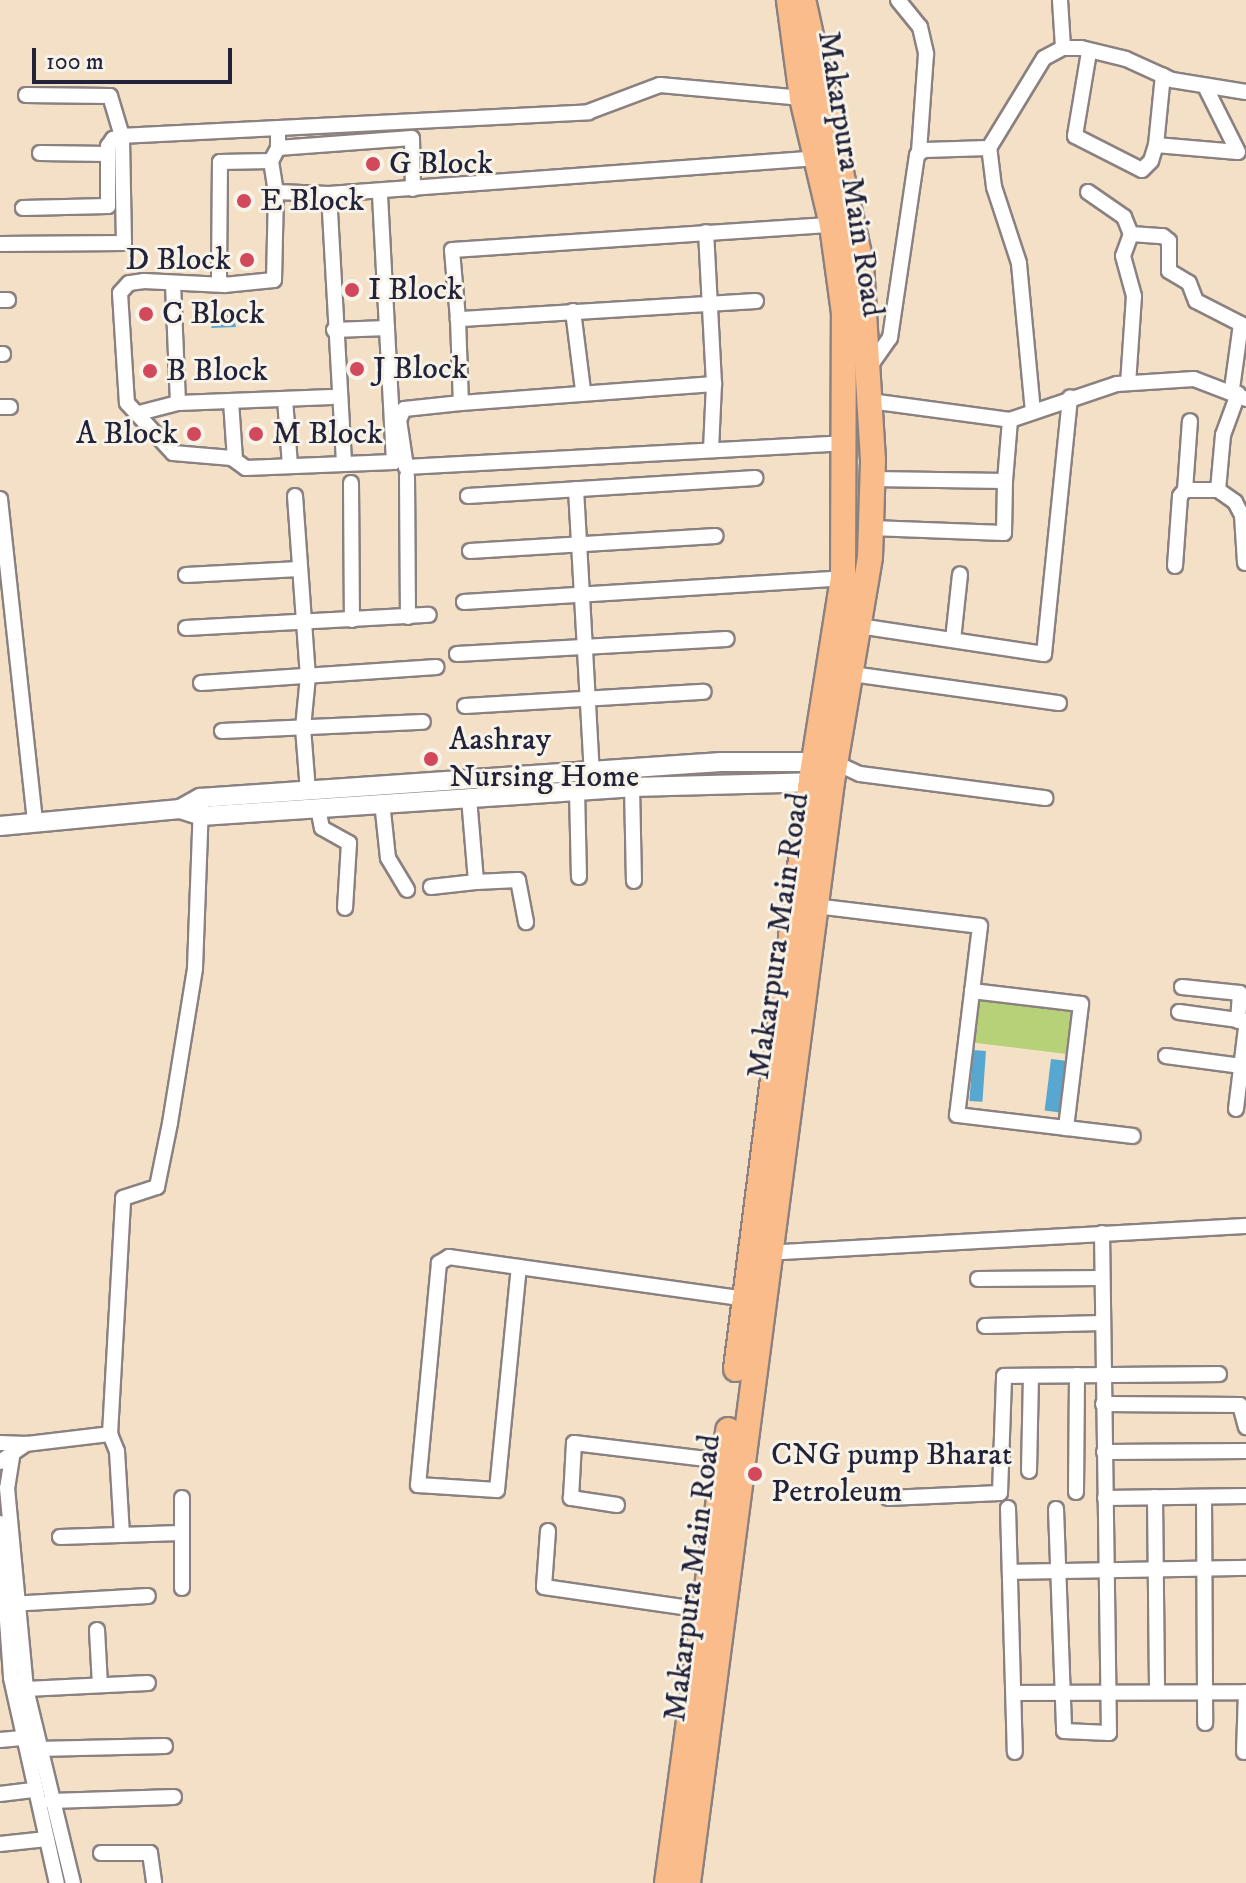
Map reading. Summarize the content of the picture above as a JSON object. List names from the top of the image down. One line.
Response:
{"streets":{"highway":["Makarpura Main Road"]},"places":["G Block","E Block","D Block","I Block","C Block","J Block","B Block","A Block","M Block","Aashray Nursing Home","CNG pump Bharat Petroleum"],"scale_bar":"100 m"}
